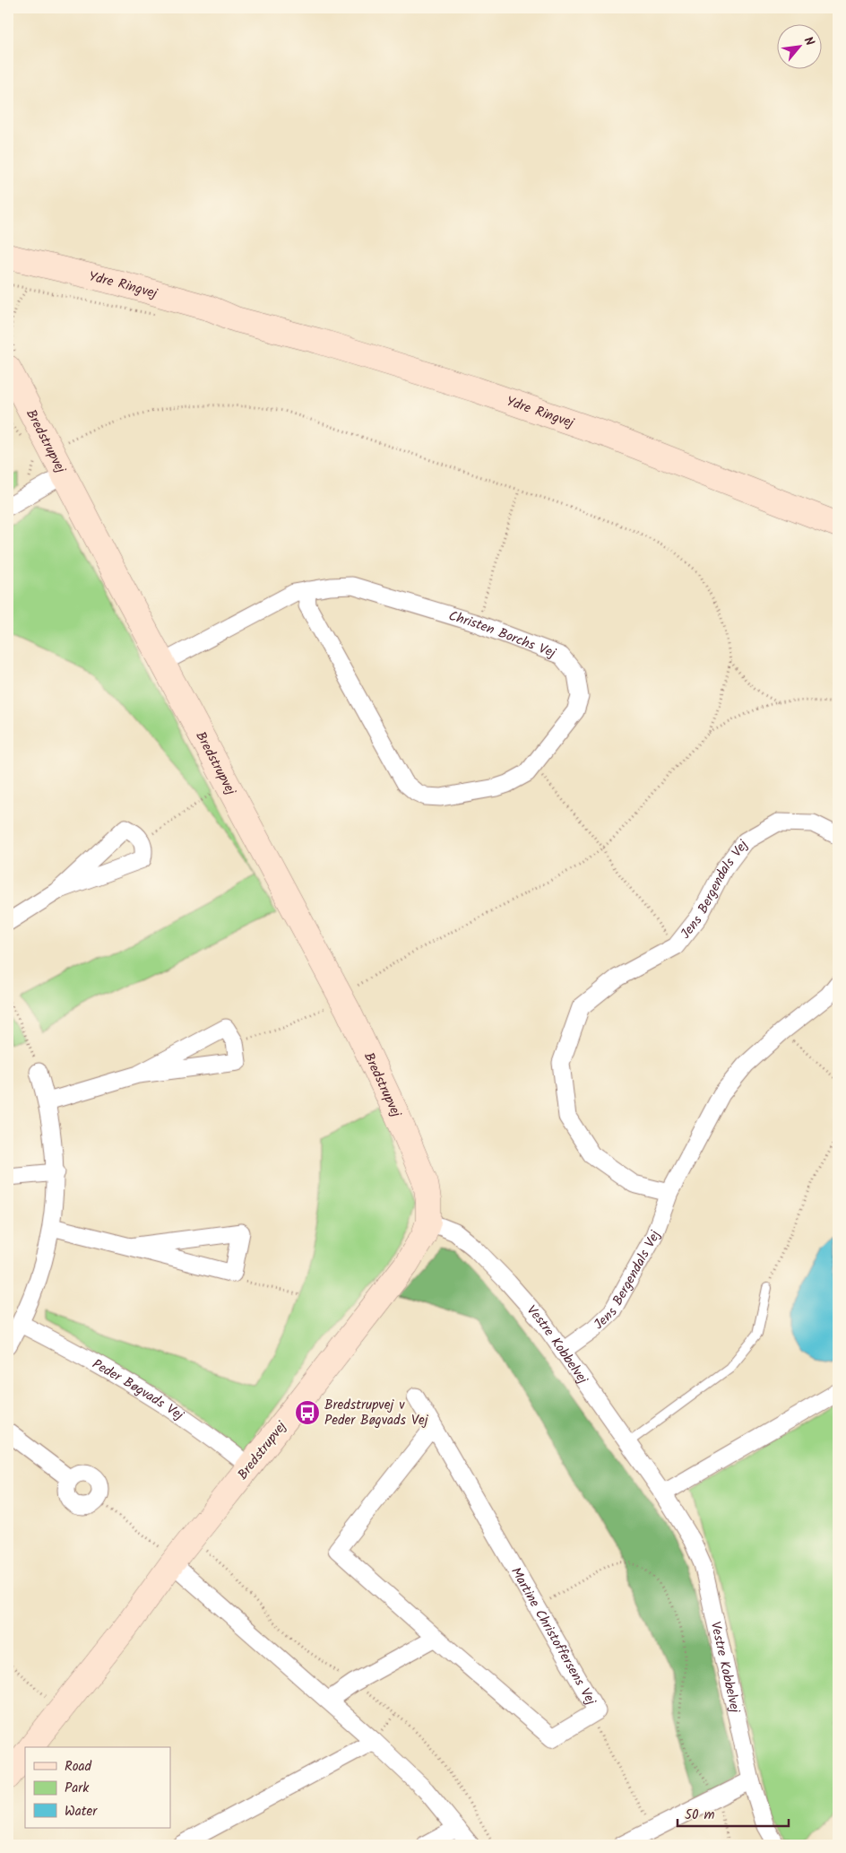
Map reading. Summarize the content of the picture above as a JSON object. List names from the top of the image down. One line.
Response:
{"streets":{"street":["Ydre Ringvej","Bredstrupvej","Christen Borchs Vej","Jens Bergendals Vej","Vestre Kobbelvej","Peder Bøgvads Vej","Martine Christoffersens Vej"]},"crossings":[["Bredstrupvej","Christen Borchs Vej"],["Bredstrupvej","Vestre Kobbelvej"],["Bredstrupvej","Peder Bøgvads Vej"],["Jens Bergendals Vej","Vestre Kobbelvej"]],"places":{"bus stop":["Bredstrupvej v Peder Bøgvads Vej"]},"legend":["Road","Park","Water"],"scale_bar":"50 m","north":"top right"}
